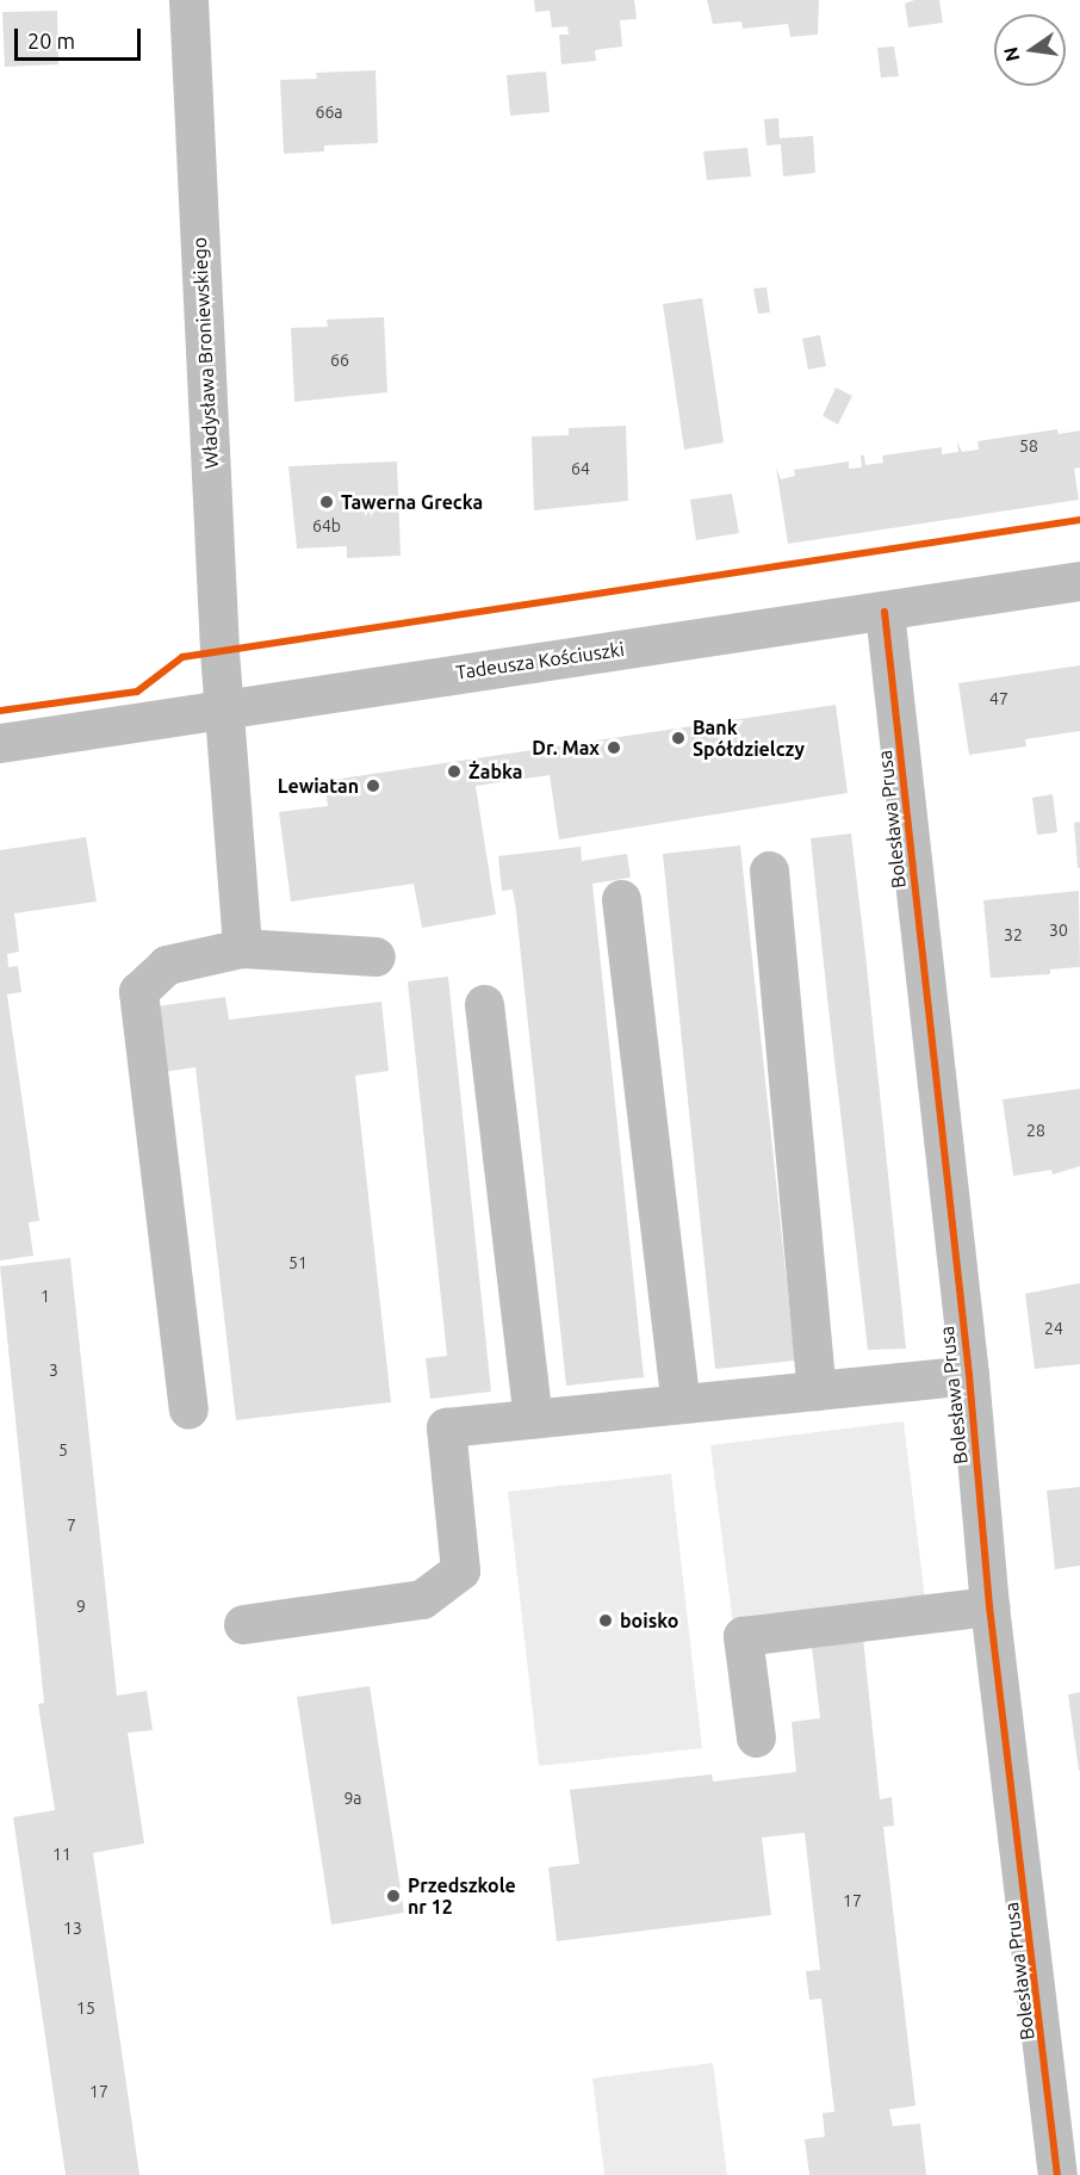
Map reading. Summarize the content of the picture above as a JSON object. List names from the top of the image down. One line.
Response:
{"streets":{"street":["Władysława Broniewskiego","Tadeusza Kościuszki","Bolesława Prusa"]},"crossings":[["Władysława Broniewskiego","Tadeusza Kościuszki"],["Tadeusza Kościuszki","Bolesława Prusa"]],"places":["Tawerna Grecka","Bank Spółdzielczy","Dr. Max","Żabka","Lewiatan","boisko","Przedszkole nr 12"],"house_numbers":["66a","66","58","64","64b","47","30","32","28","51","1","24","3","5","7","9","9a","11","17","13","15","17"],"scale_bar":"20 m","north":"left"}
